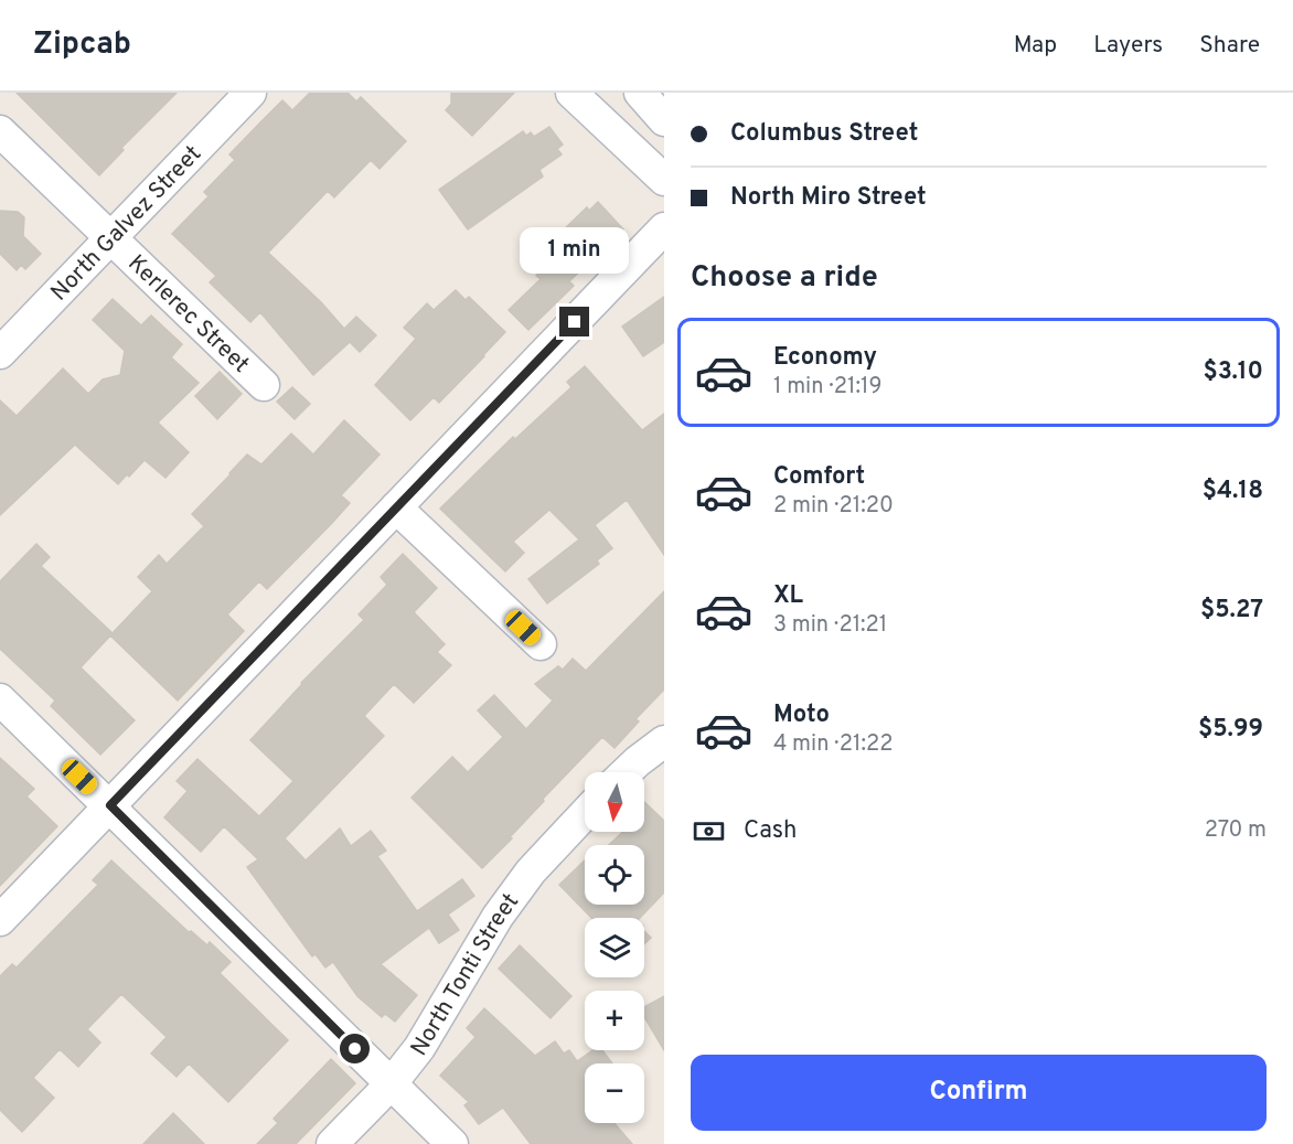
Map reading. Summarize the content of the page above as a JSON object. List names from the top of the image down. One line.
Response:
{"streets":{"street":["North Galvez Street","Kerlerec Street","North Tonti Street"]},"crossings":[["North Galvez Street","Kerlerec Street"]],"north":"bottom","page":{"header":"Zipcab","nav":["Map","Layers","Share"],"banner":["Columbus Street","North Miro Street"],"bubble":"1 min","heading":"Choose a ride","list":[{"name":"Economy","note":"1 min · 21:19","value":"$3.10"},{"name":"Comfort","note":"2 min · 21:20","value":"$4.18"},{"name":"XL","note":"3 min · 21:21","value":"$5.27"},{"name":"Moto","note":"4 min · 21:22","value":"$5.99"}],"map_buttons":["+","−"],"pay":["Cash","270 m"],"buttons":"Confirm"}}
